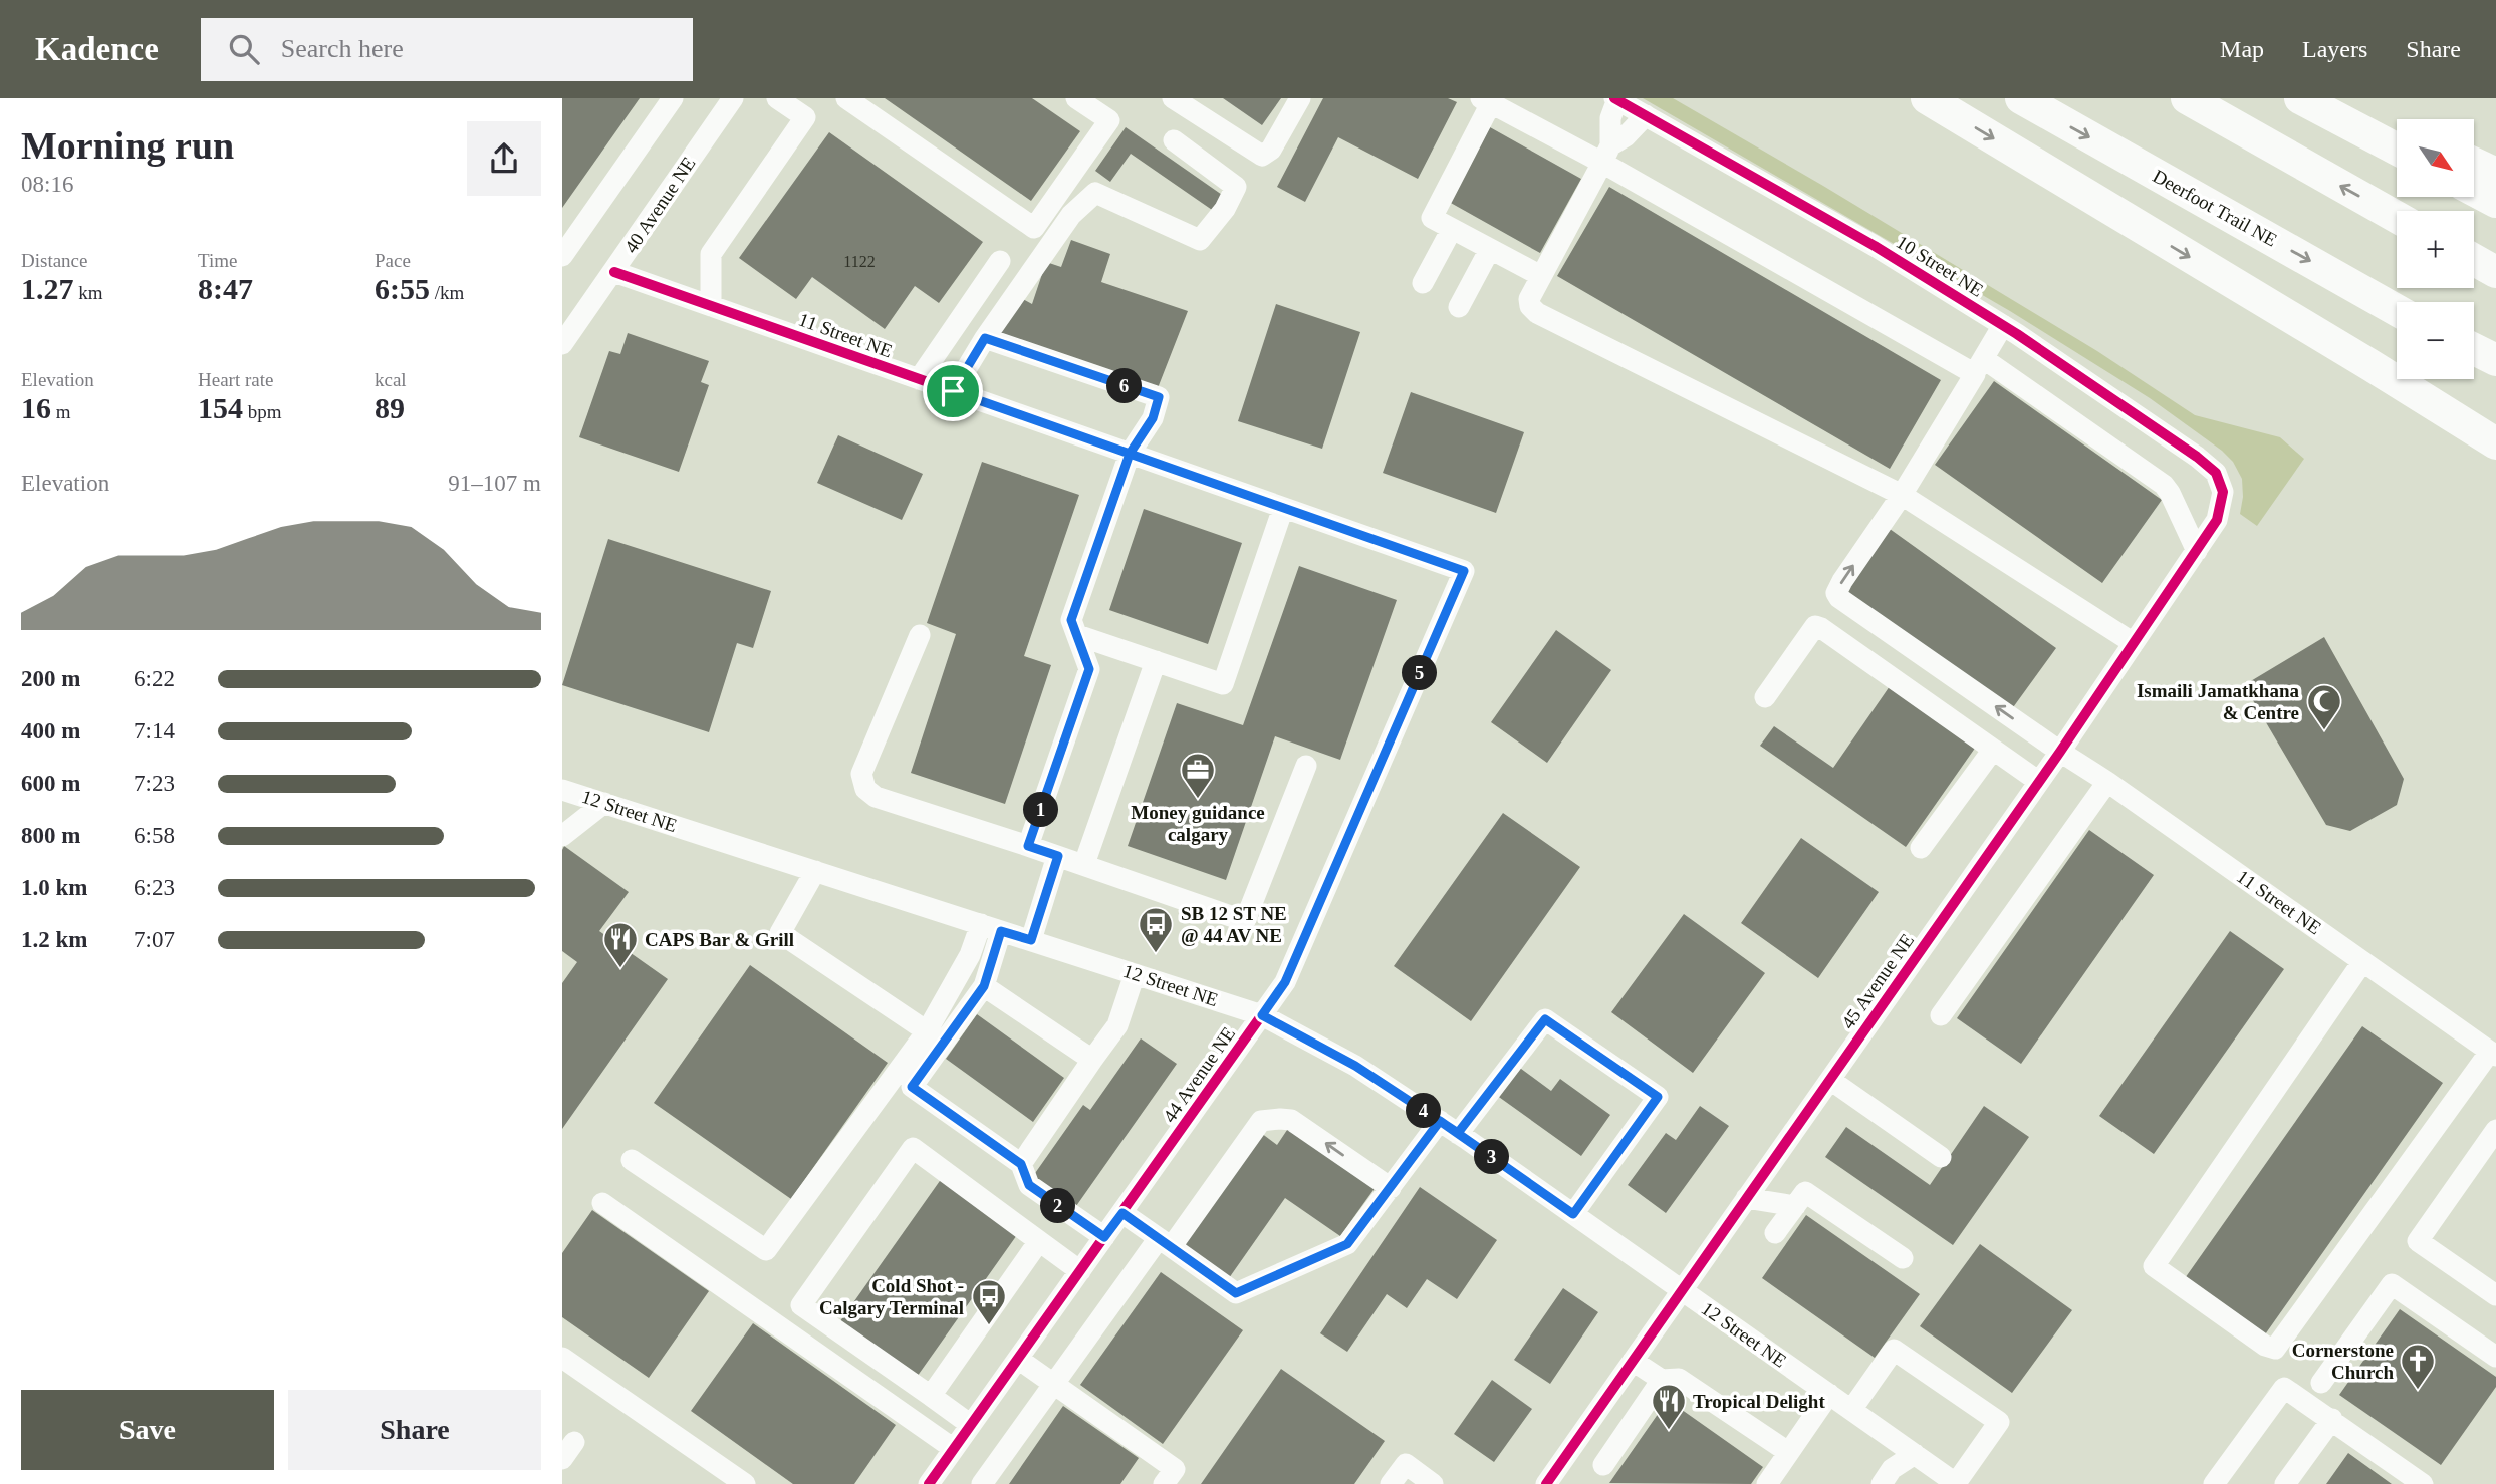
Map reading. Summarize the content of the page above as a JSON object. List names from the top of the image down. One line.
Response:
{"streets":{"highway":["Deerfoot Trail NE"],"street":["40 Avenue NE","10 Street NE","11 Street NE","12 Street NE","45 Avenue NE","44 Avenue NE"]},"crossings":[["40 Avenue NE","11 Street NE"],["10 Street NE","45 Avenue NE"],["11 Street NE","45 Avenue NE"],["11 Street NE","44 Avenue NE"],["12 Street NE","45 Avenue NE"],["12 Street NE","44 Avenue NE"]],"places":{"mosque":["Ismaili Jamatkhana & Centre"],"office":["Money guidance calgary"],"bus stop":["SB 12 ST NE @ 44 AV NE","Cold Shot - Calgary Terminal"],"restaurant":["CAPS Bar & Grill","Tropical Delight"],"church":["Cornerstone Church"]},"house_numbers":["1122"],"north":"bottom right","page":{"header":"Kadence","search":"Search here","nav":["Map","Layers","Share"],"heading":["Morning run","08:16"],"map_buttons":["+","−"],"stats":[["Distance","1.27 km"],["Time","8:47"],["Pace","6:55 /km"],["Elevation","16 m"],["Heart rate","154 bpm"],["kcal","89"]],"pins":["6","5","1","4","3","2"],"chart":["Elevation","91–107 m"],"list":[{"name":"200 m","note":"6:22"},{"name":"400 m","note":"7:14"},{"name":"600 m","note":"7:23"},{"name":"800 m","note":"6:58"},{"name":"1.0 km","note":"6:23"},{"name":"1.2 km","note":"7:07"}],"buttons":["Save","Share"]}}
